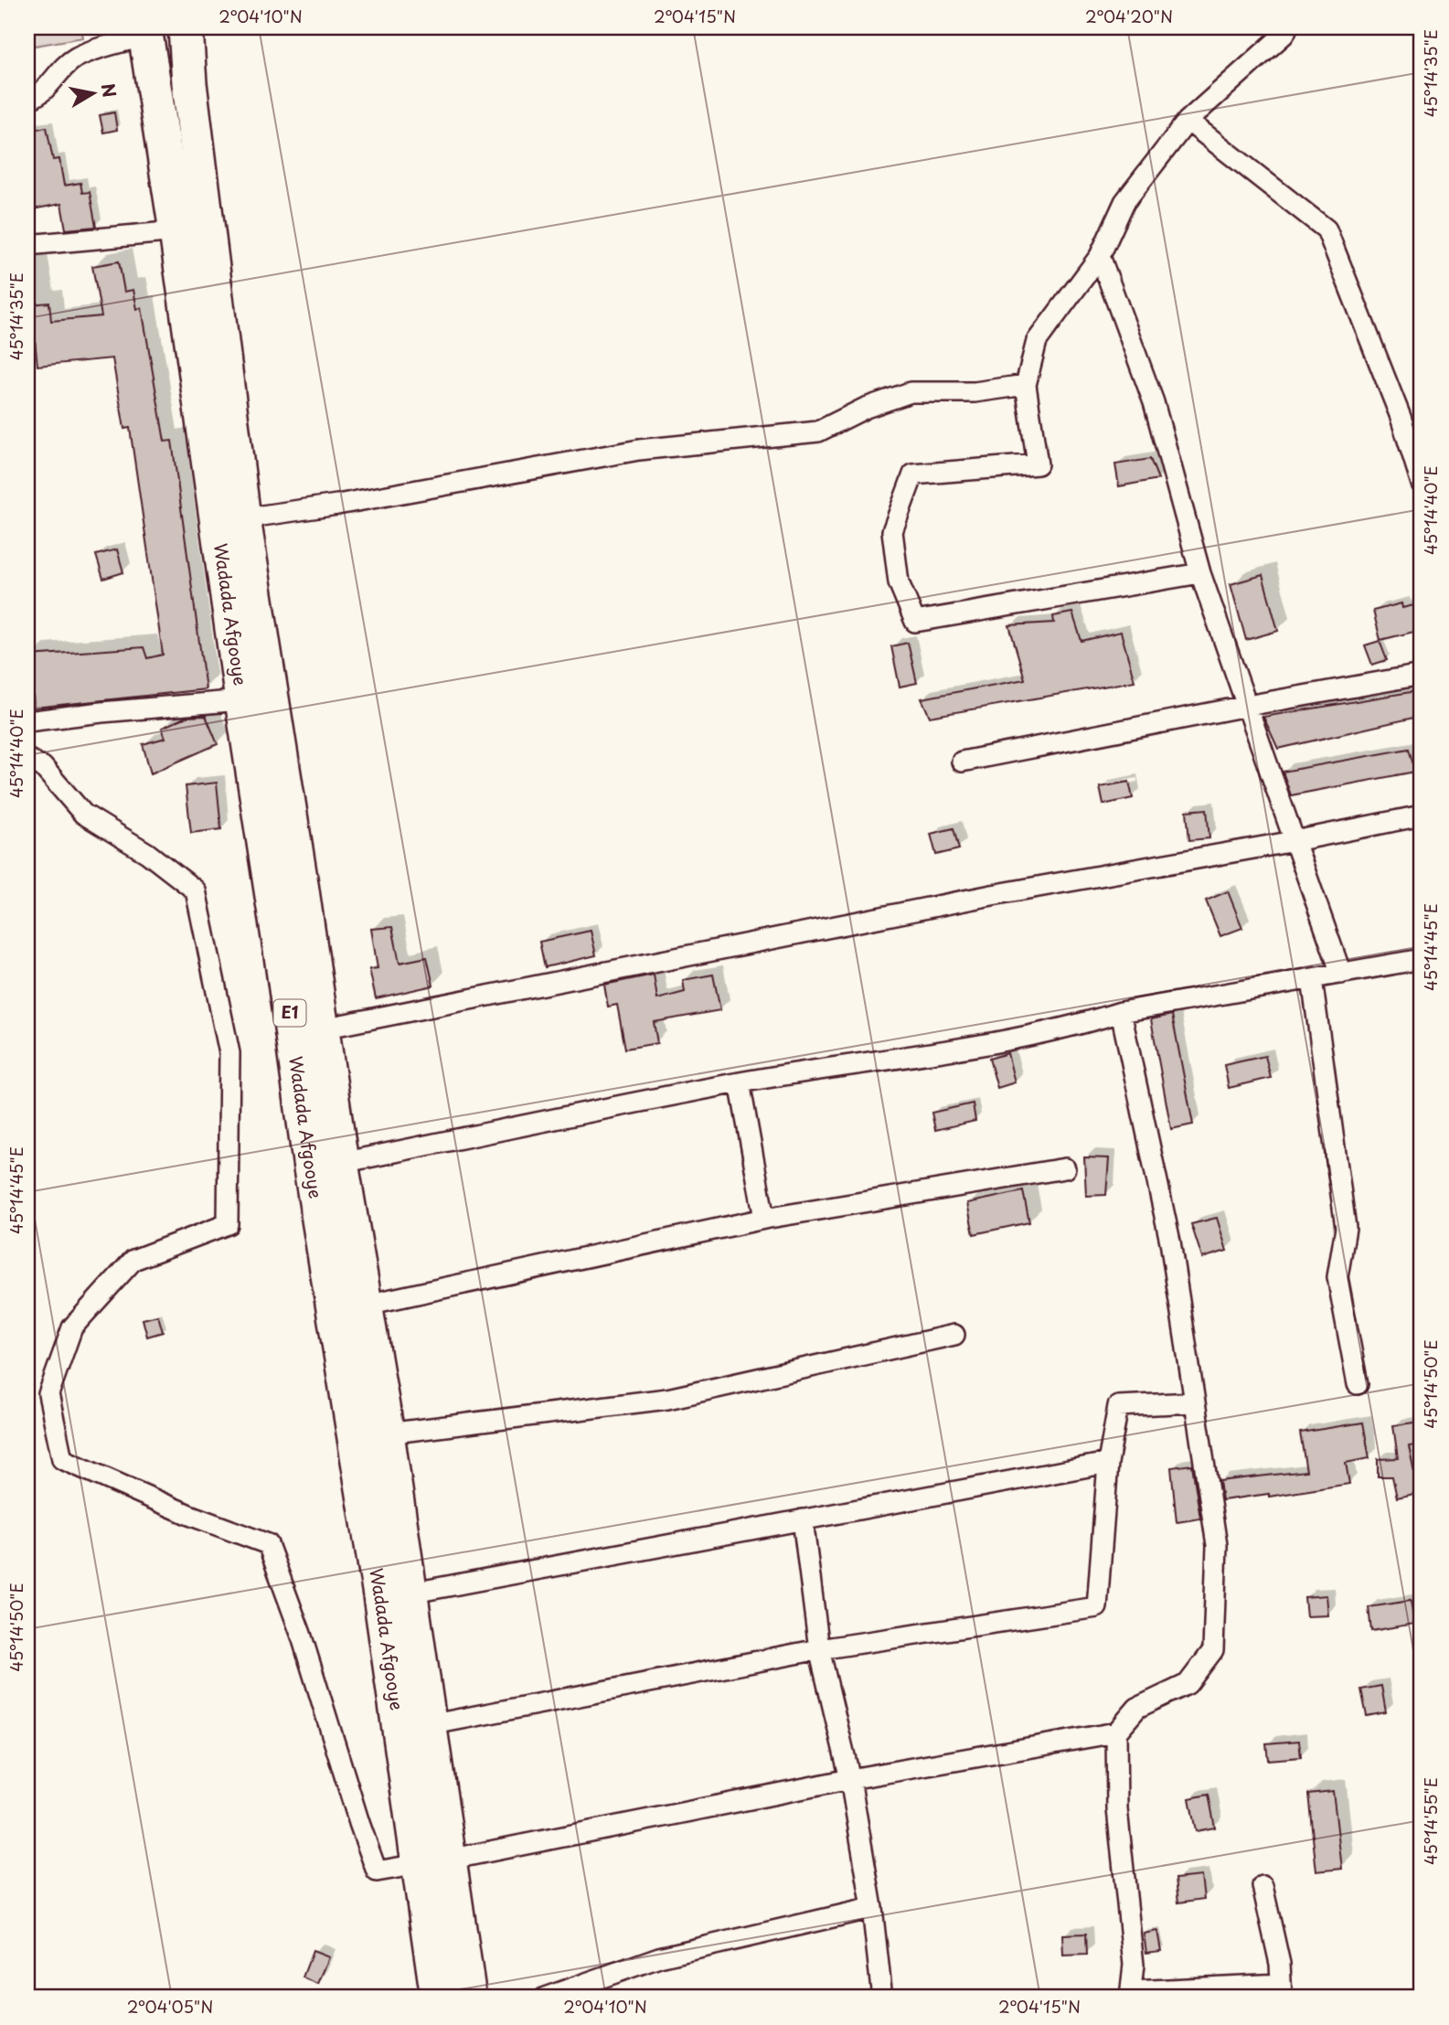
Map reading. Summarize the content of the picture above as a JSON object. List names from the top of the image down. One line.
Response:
{"streets":{"highway":["Wadada Afgooye","E1"]},"north":"right","coordinates":["2°04'10\"N","2°04'15\"N","2°04'20\"N","45°14'35\"E","45°14'40\"E","45°14'45\"E","45°14'50\"E","45°14'55\"E","2°04'05\"N"]}
